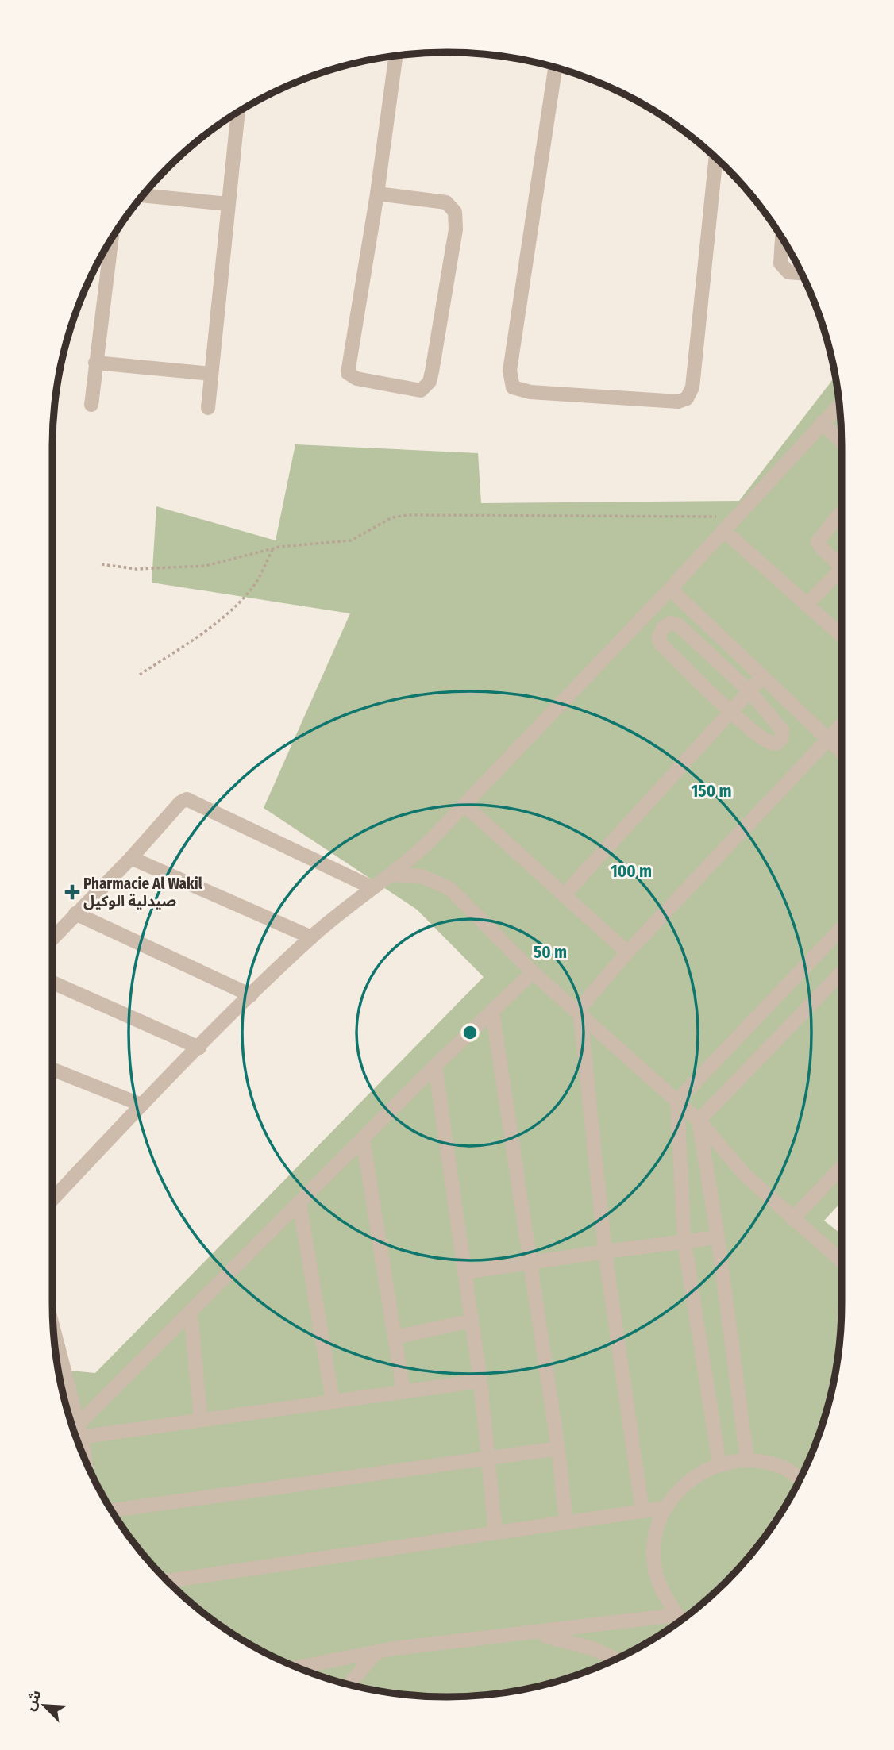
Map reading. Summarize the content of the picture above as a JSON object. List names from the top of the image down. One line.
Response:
{"places":{"health":["Pharmacie Al Wakil صيدلية الوكيل"]},"north":"top left","rings":["150 m","100 m","50 m"]}
